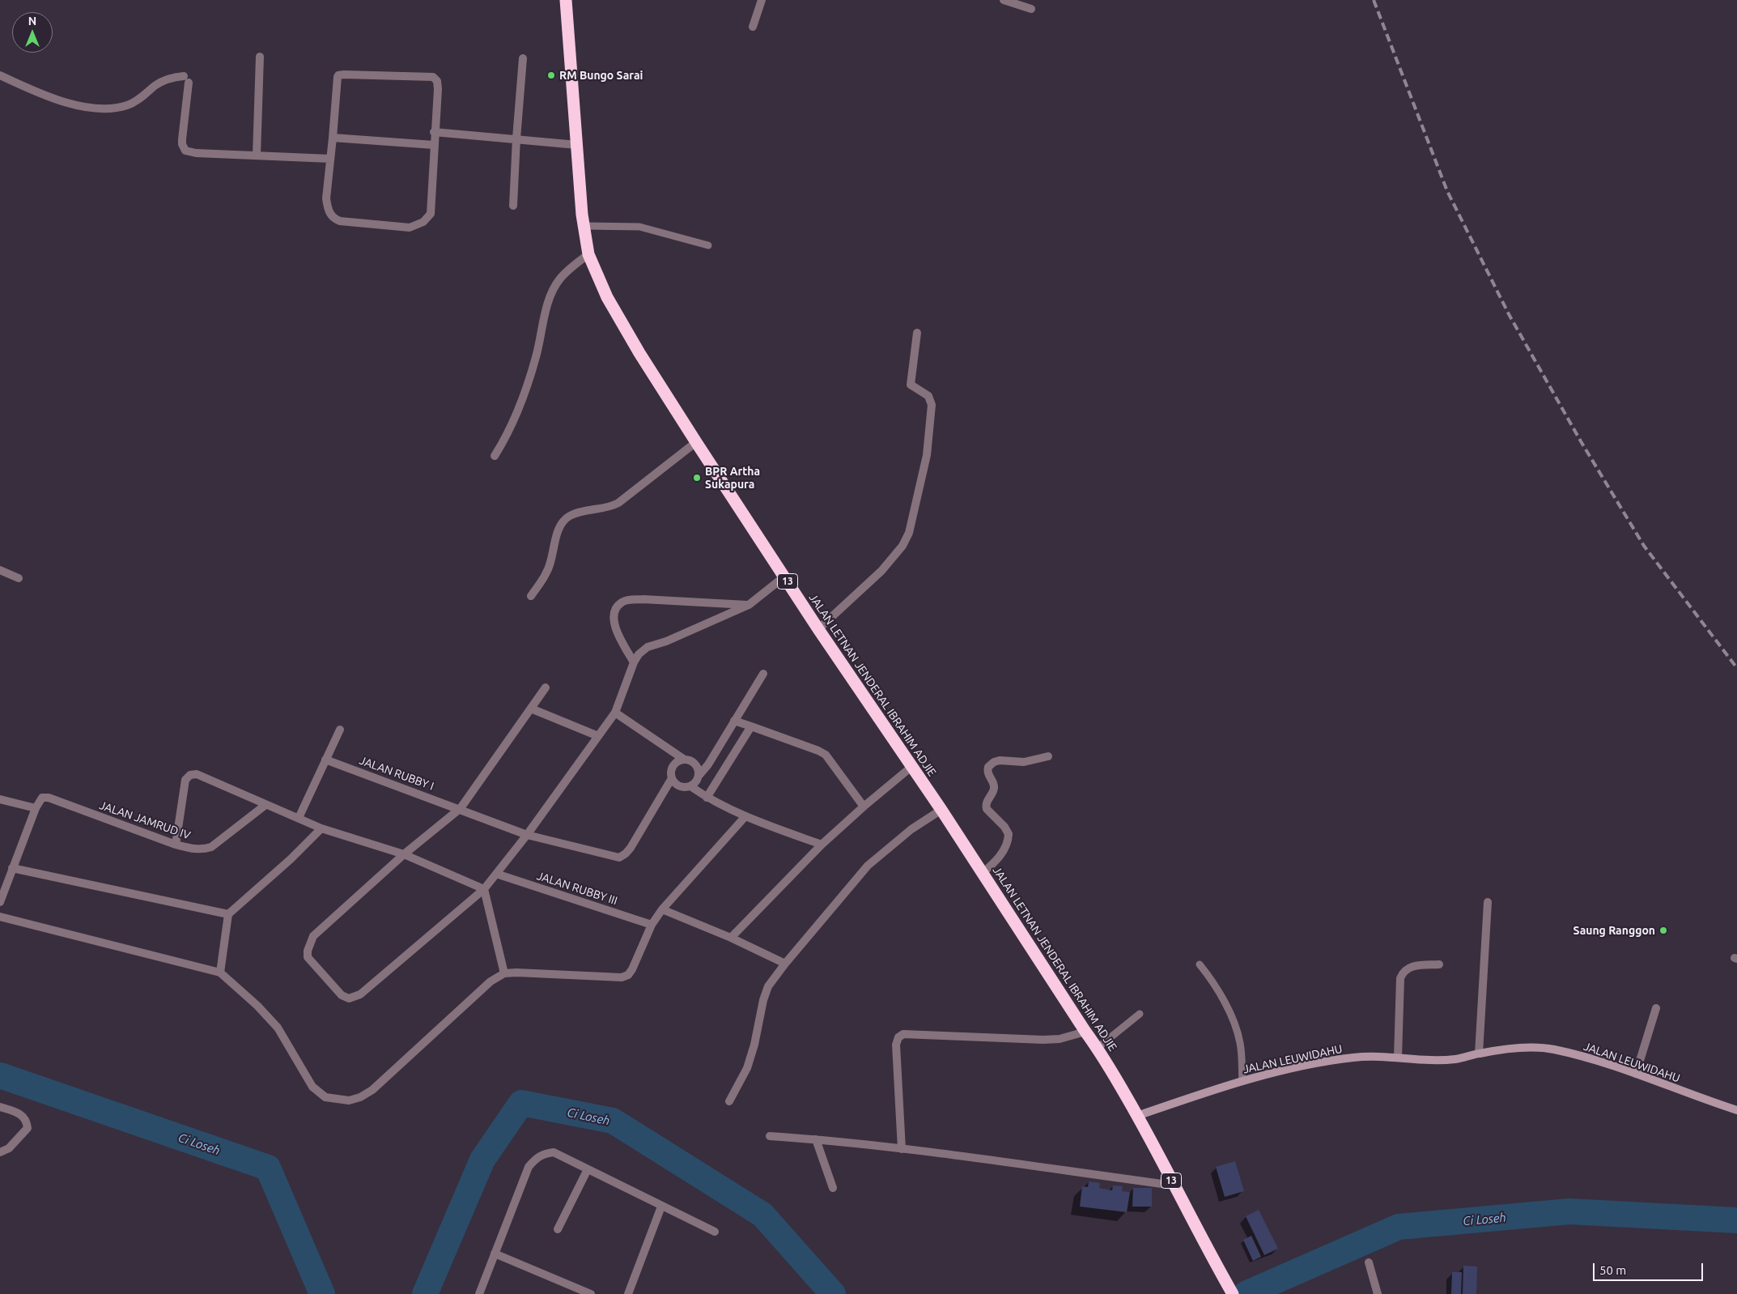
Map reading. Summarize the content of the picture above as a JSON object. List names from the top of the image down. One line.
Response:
{"streets":{"highway":["13","JALAN LETNAN JENDERAL IBRAHIM ADJIE"],"street":["JALAN RUBBY I","JALAN JAMRUD IV","JALAN RUBBY III","JALAN LEUWIDAHU"]},"crossings":[["13","JALAN LETNAN JENDERAL IBRAHIM ADJIE"],["13","JALAN LEUWIDAHU"],["JALAN LETNAN JENDERAL IBRAHIM ADJIE","JALAN LEUWIDAHU"]],"water":["Ci Loseh"],"places":["RM Bungo Sarai","BPR Artha Sukapura","Saung Ranggon"],"scale_bar":"50 m","north":"top"}
